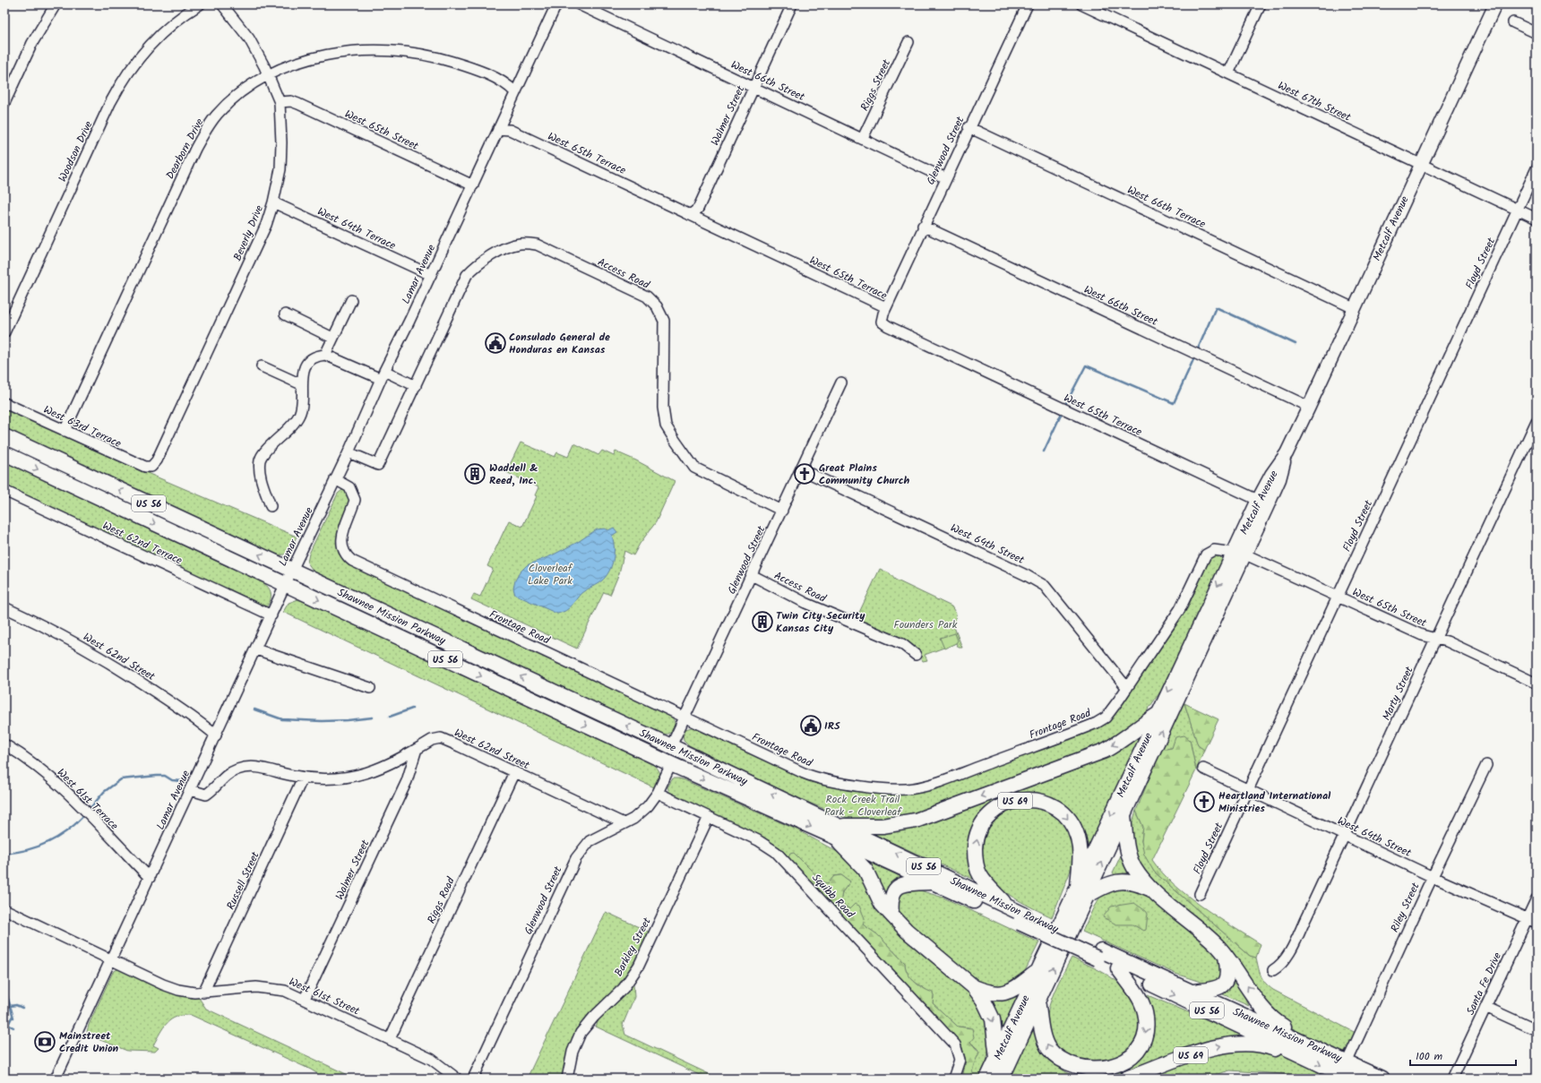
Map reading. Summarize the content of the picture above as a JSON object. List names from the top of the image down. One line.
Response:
{"streets":{"highway":["Metcalf Avenue","US 56","Shawnee Mission Parkway","US 69"],"street":["West 66th Street","Riggs Street","West 67th Street","Walmer Street","West 65th Street","Dearborn Drive","Glenwood Street","Woodson Drive","West 65th Terrace","West 66th Terrace","West 64th Terrace","Beverly Drive","Floyd Street","Access Road","Lamar Avenue","West 63rd Terrace","West 62nd Terrace","West 64th Street","Frontage Road","West 62nd Street","Marty Street","West 61st Terrace","Russell Street","Squibb Road","Riggs Road","Riley Street","Barkley Street","Santa Fe Drive","West 61st Street"]},"crossings":[["West 66th Street","Riggs Street"],["West 66th Street","Walmer Street"],["West 66th Street","Glenwood Street"],["West 66th Street","Metcalf Avenue"],["West 67th Street","Metcalf Avenue"],["West 67th Street","Floyd Street"],["Walmer Street","West 65th Terrace"],["Walmer Street","West 62nd Street"],["Walmer Street","West 61st Street"],["West 65th Street","Metcalf Avenue"],["West 65th Street","Beverly Drive"],["West 65th Street","Floyd Street"],["West 65th Street","Lamar Avenue"],["West 65th Street","Frontage Road"],["West 65th Street","Marty Street"],["Dearborn Drive","Beverly Drive"],["Dearborn Drive","Lamar Avenue"],["Dearborn Drive","West 63rd Terrace"],["Glenwood Street","West 65th Terrace"],["Glenwood Street","West 66th Terrace"],["Glenwood Street","Access Road"],["Glenwood Street","West 64th Street"],["Glenwood Street","Shawnee Mission Parkway"],["Glenwood Street","Frontage Road"],["Glenwood Street","West 62nd Street"],["West 65th Terrace","Metcalf Avenue"],["West 65th Terrace","Lamar Avenue"],["West 66th Terrace","Metcalf Avenue"],["West 64th Terrace","Beverly Drive"],["West 64th Terrace","Lamar Avenue"],["Metcalf Avenue","Frontage Road"],["Metcalf Avenue","US 69"],["Beverly Drive","West 63rd Terrace"],["Floyd Street","West 64th Street"],["Access Road","Lamar Avenue"],["Lamar Avenue","West 62nd Terrace"],["Lamar Avenue","Shawnee Mission Parkway"],["Lamar Avenue","Frontage Road"],["Lamar Avenue","West 62nd Street"],["Lamar Avenue","West 61st Terrace"],["Lamar Avenue","West 61st Street"],["West 64th Street","Frontage Road"],["West 64th Street","Marty Street"],["West 64th Street","Riley Street"],["West 64th Street","Santa Fe Drive"],["Shawnee Mission Parkway","US 69"],["Shawnee Mission Parkway","Riley Street"],["West 62nd Street","Russell Street"],["West 62nd Street","Riggs Road"],["Russell Street","West 61st Street"],["Squibb Road","Barkley Street"],["Riggs Road","West 61st Street"]],"parks":["Cloverleaf Lake Park","Founders Park","Rock Creek Trail Park - Cloverleaf"],"places":{"public building":["Consulado General de Honduras en Kansas","IRS"],"building":["Waddell & Reed, Inc.","Twin City Security Kansas City"],"church":["Great Plains Community Church","Heartland International Ministries"],"bank":["Mainstreet Credit Union"]},"scale_bar":"100 m"}
